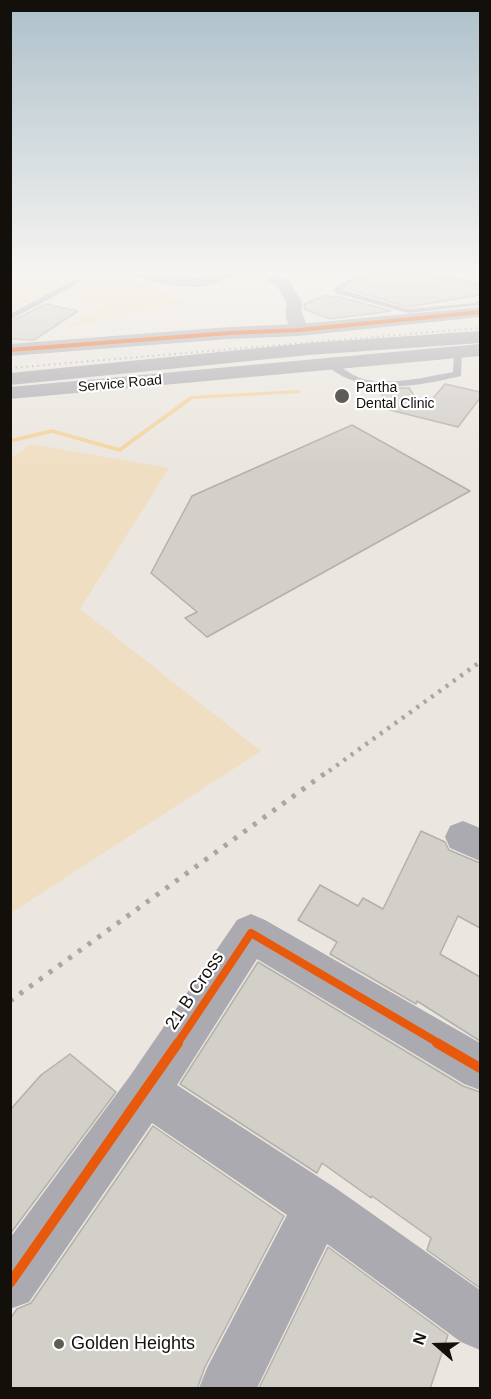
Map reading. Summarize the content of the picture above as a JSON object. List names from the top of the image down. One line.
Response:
{"streets":{"street":["Service Road","21 B Cross"]},"places":["Partha Dental Clinic","Golden Heights"],"north":"left"}
